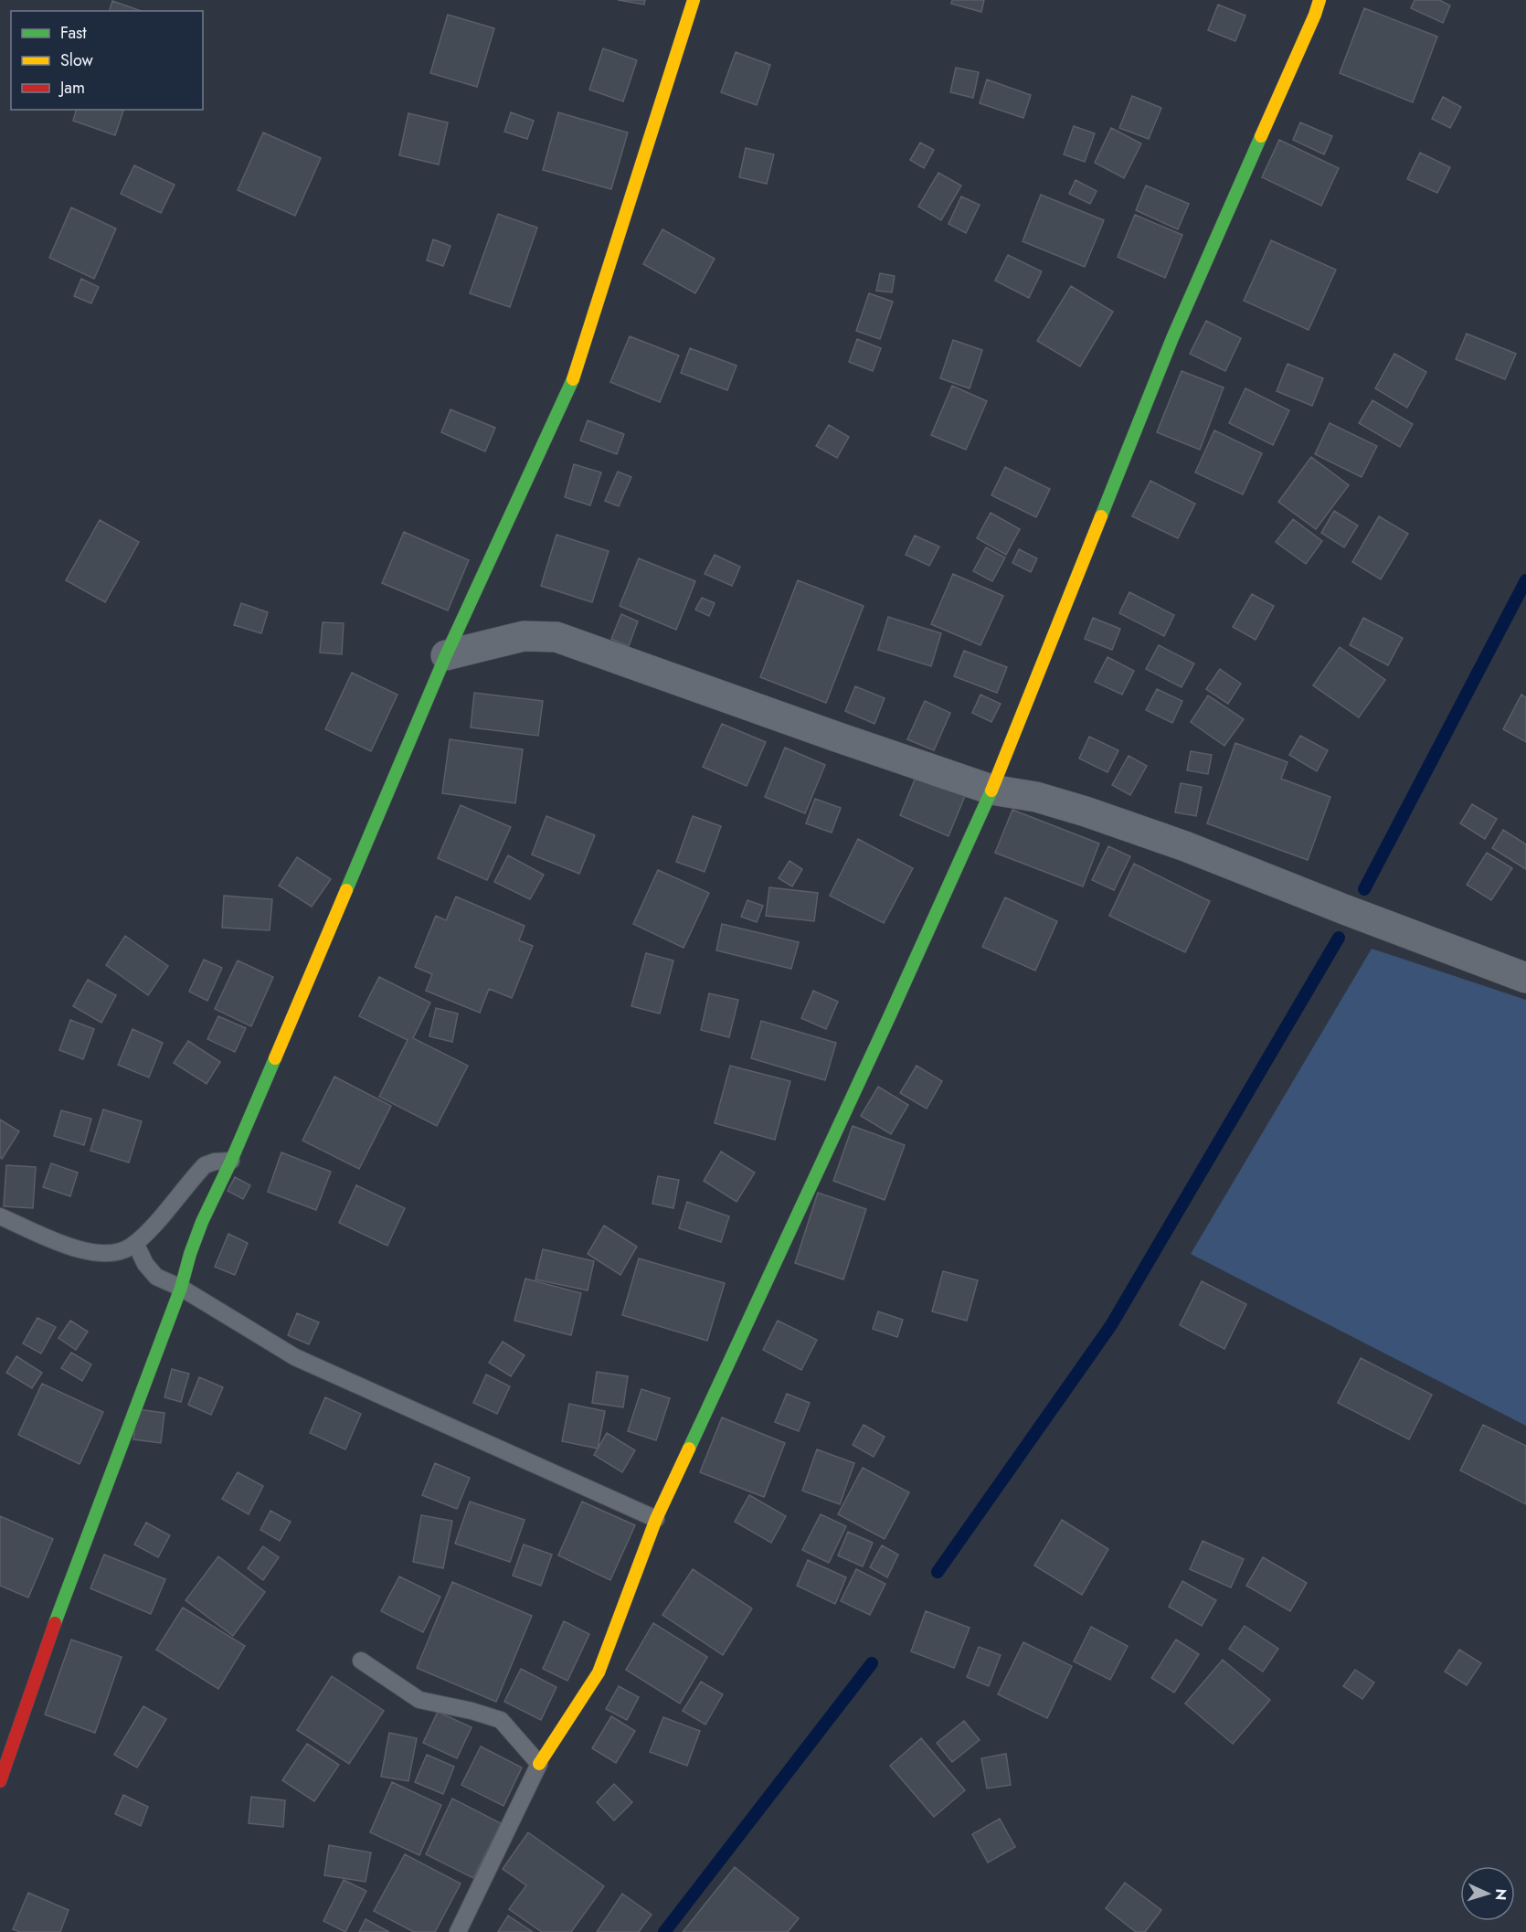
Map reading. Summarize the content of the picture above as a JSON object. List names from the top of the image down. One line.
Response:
{"legend":["Fast","Slow","Jam"],"north":"right"}
